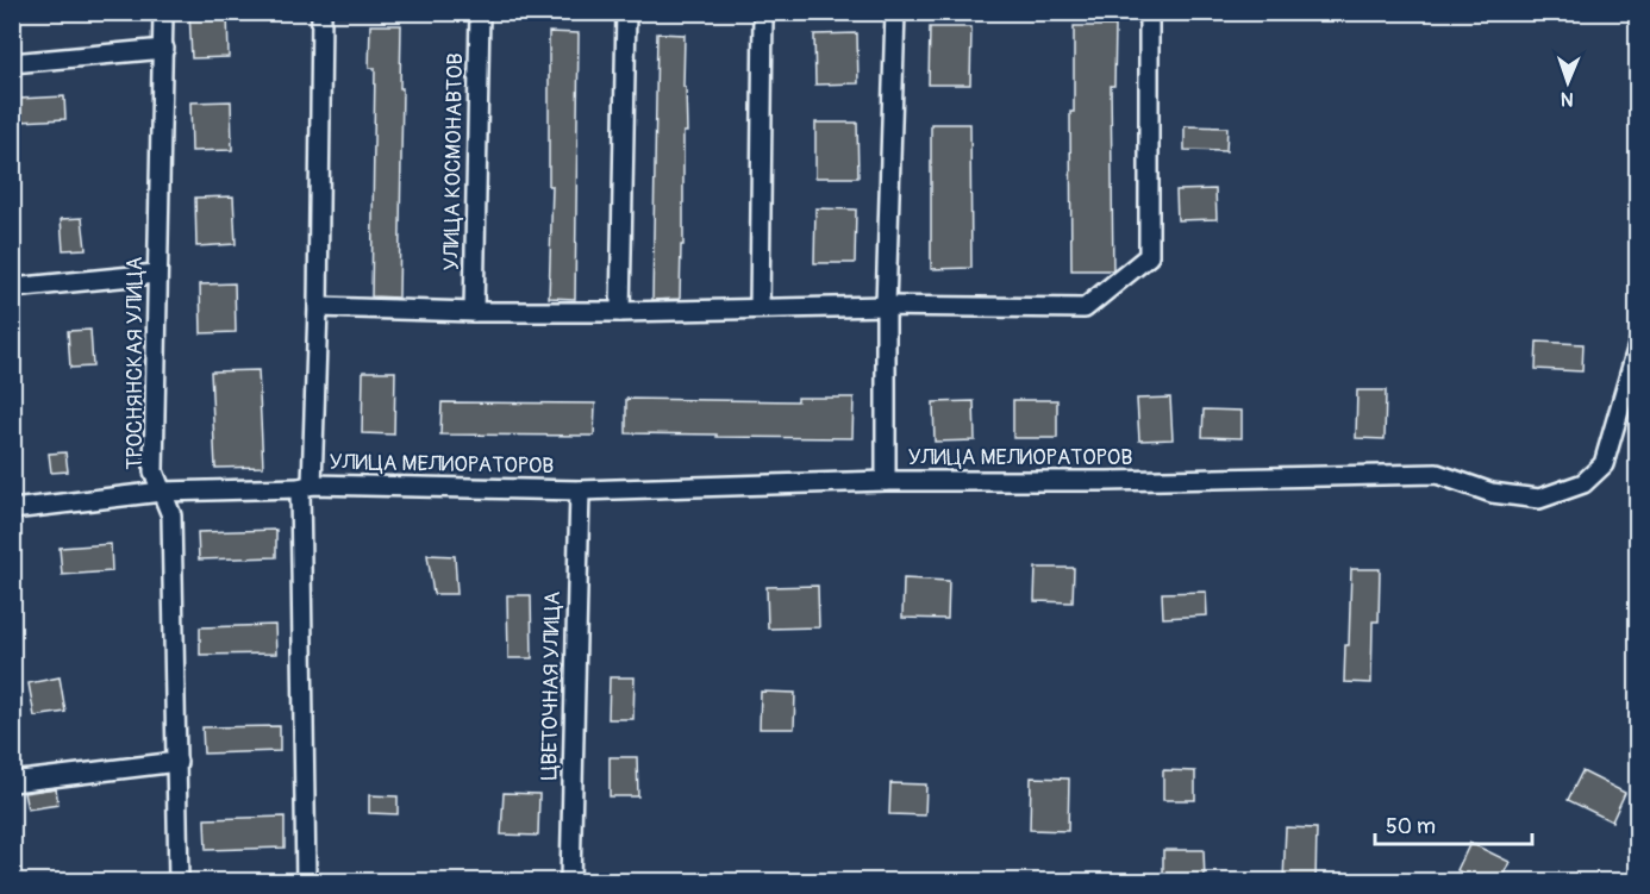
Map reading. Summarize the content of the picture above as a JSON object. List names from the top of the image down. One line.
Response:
{"streets":{"street":["УЛИЦА КОСМОНАВТОВ","ТРОСНЯНСКАЯ УЛИЦА","УЛИЦА МЕЛИОРАТОРОВ","ЦВЕТОЧНАЯ УЛИЦА"]},"crossings":[["ТРОСНЯНСКАЯ УЛИЦА","УЛИЦА МЕЛИОРАТОРОВ"],["УЛИЦА МЕЛИОРАТОРОВ","ЦВЕТОЧНАЯ УЛИЦА"]],"scale_bar":"50 m","north":"bottom"}
